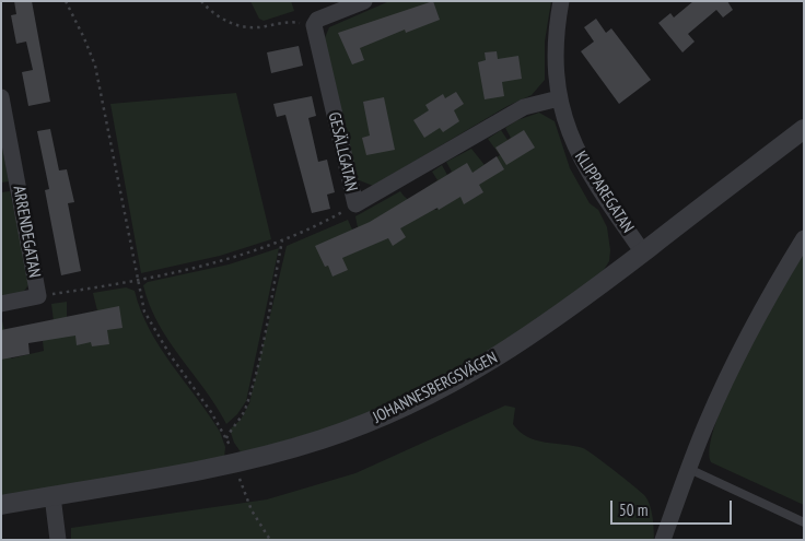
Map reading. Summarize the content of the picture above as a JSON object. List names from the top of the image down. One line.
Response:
{"streets":{"street":["GESÄLLGATAN","KLIPPAREGATAN","ARRENDEGATAN","JOHANNESBERGSVÄGEN"]},"crossings":[["GESÄLLGATAN","KLIPPAREGATAN"],["KLIPPAREGATAN","JOHANNESBERGSVÄGEN"]],"scale_bar":"50 m"}
